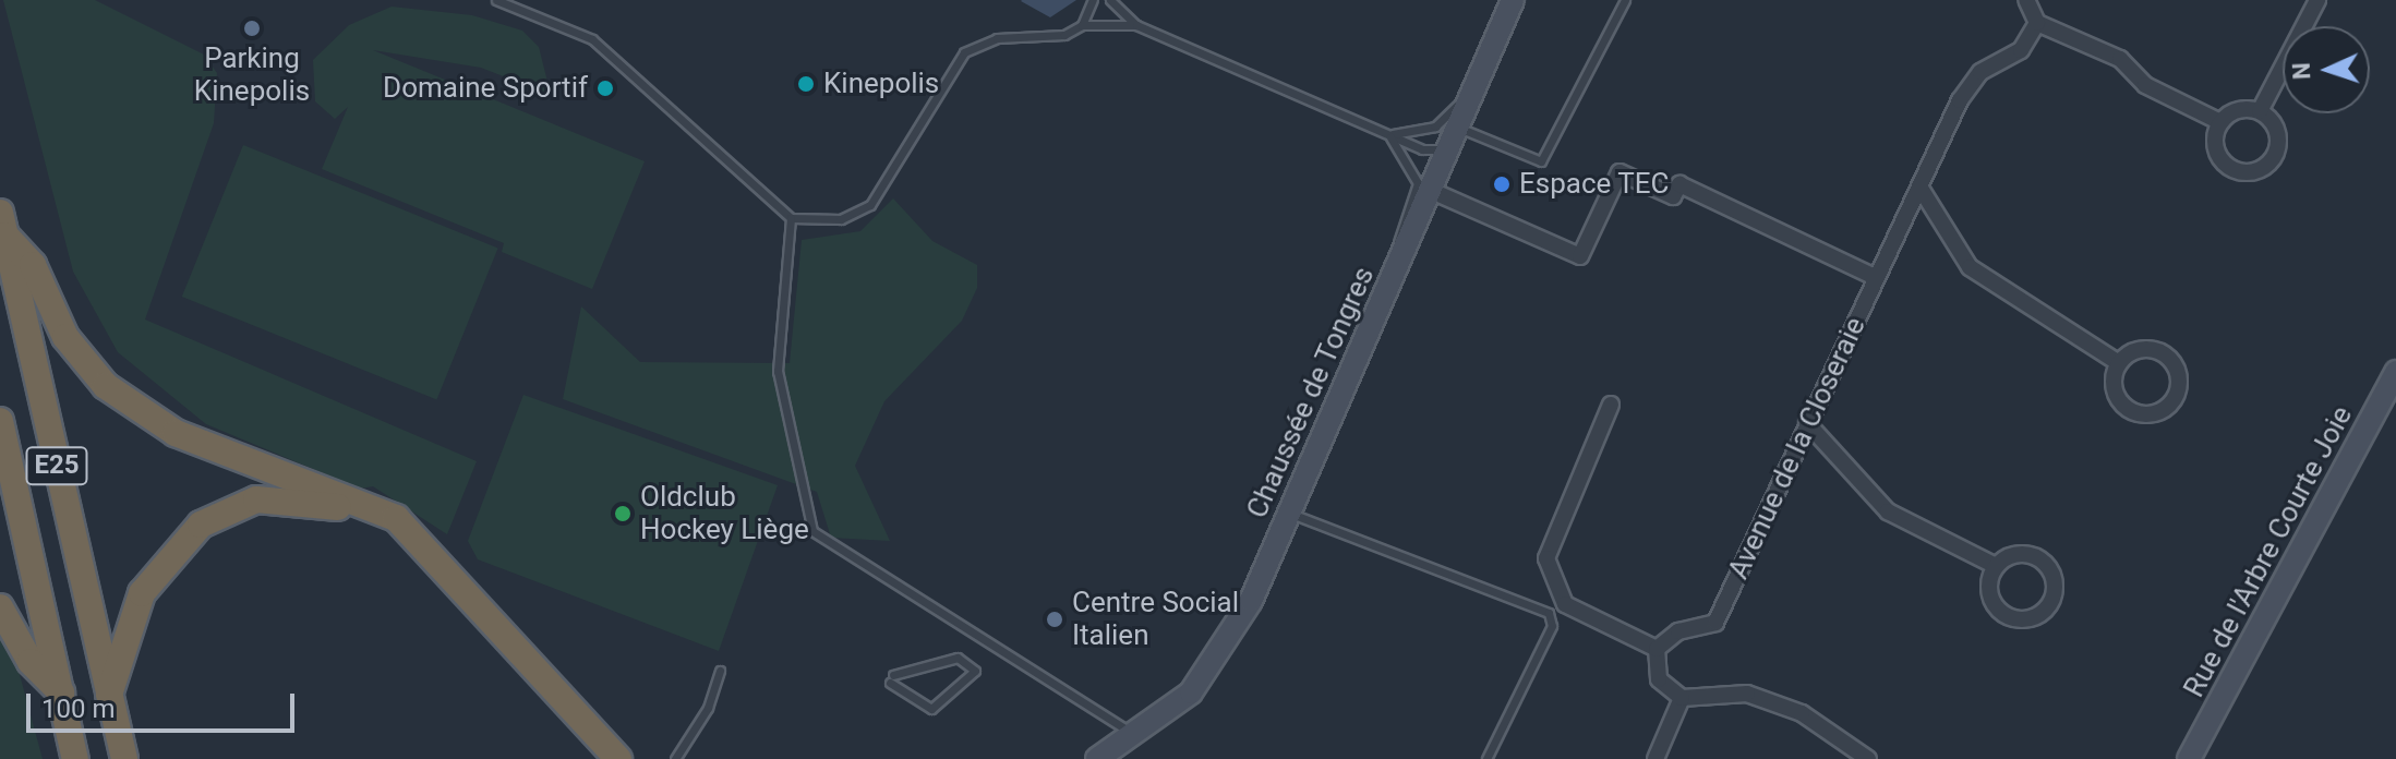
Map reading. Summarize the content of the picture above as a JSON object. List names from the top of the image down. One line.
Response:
{"streets":{"highway":["E25"],"main road":["Chaussée de Tongres","Rue de l'Arbre Courte Joie"],"street":["Avenue de la Closeraie"]},"places":["Parking Kinepolis","Kinepolis","Domaine Sportif","Espace TEC","Oldclub Hockey Liège","Centre Social Italien"],"scale_bar":"100 m","north":"left"}
